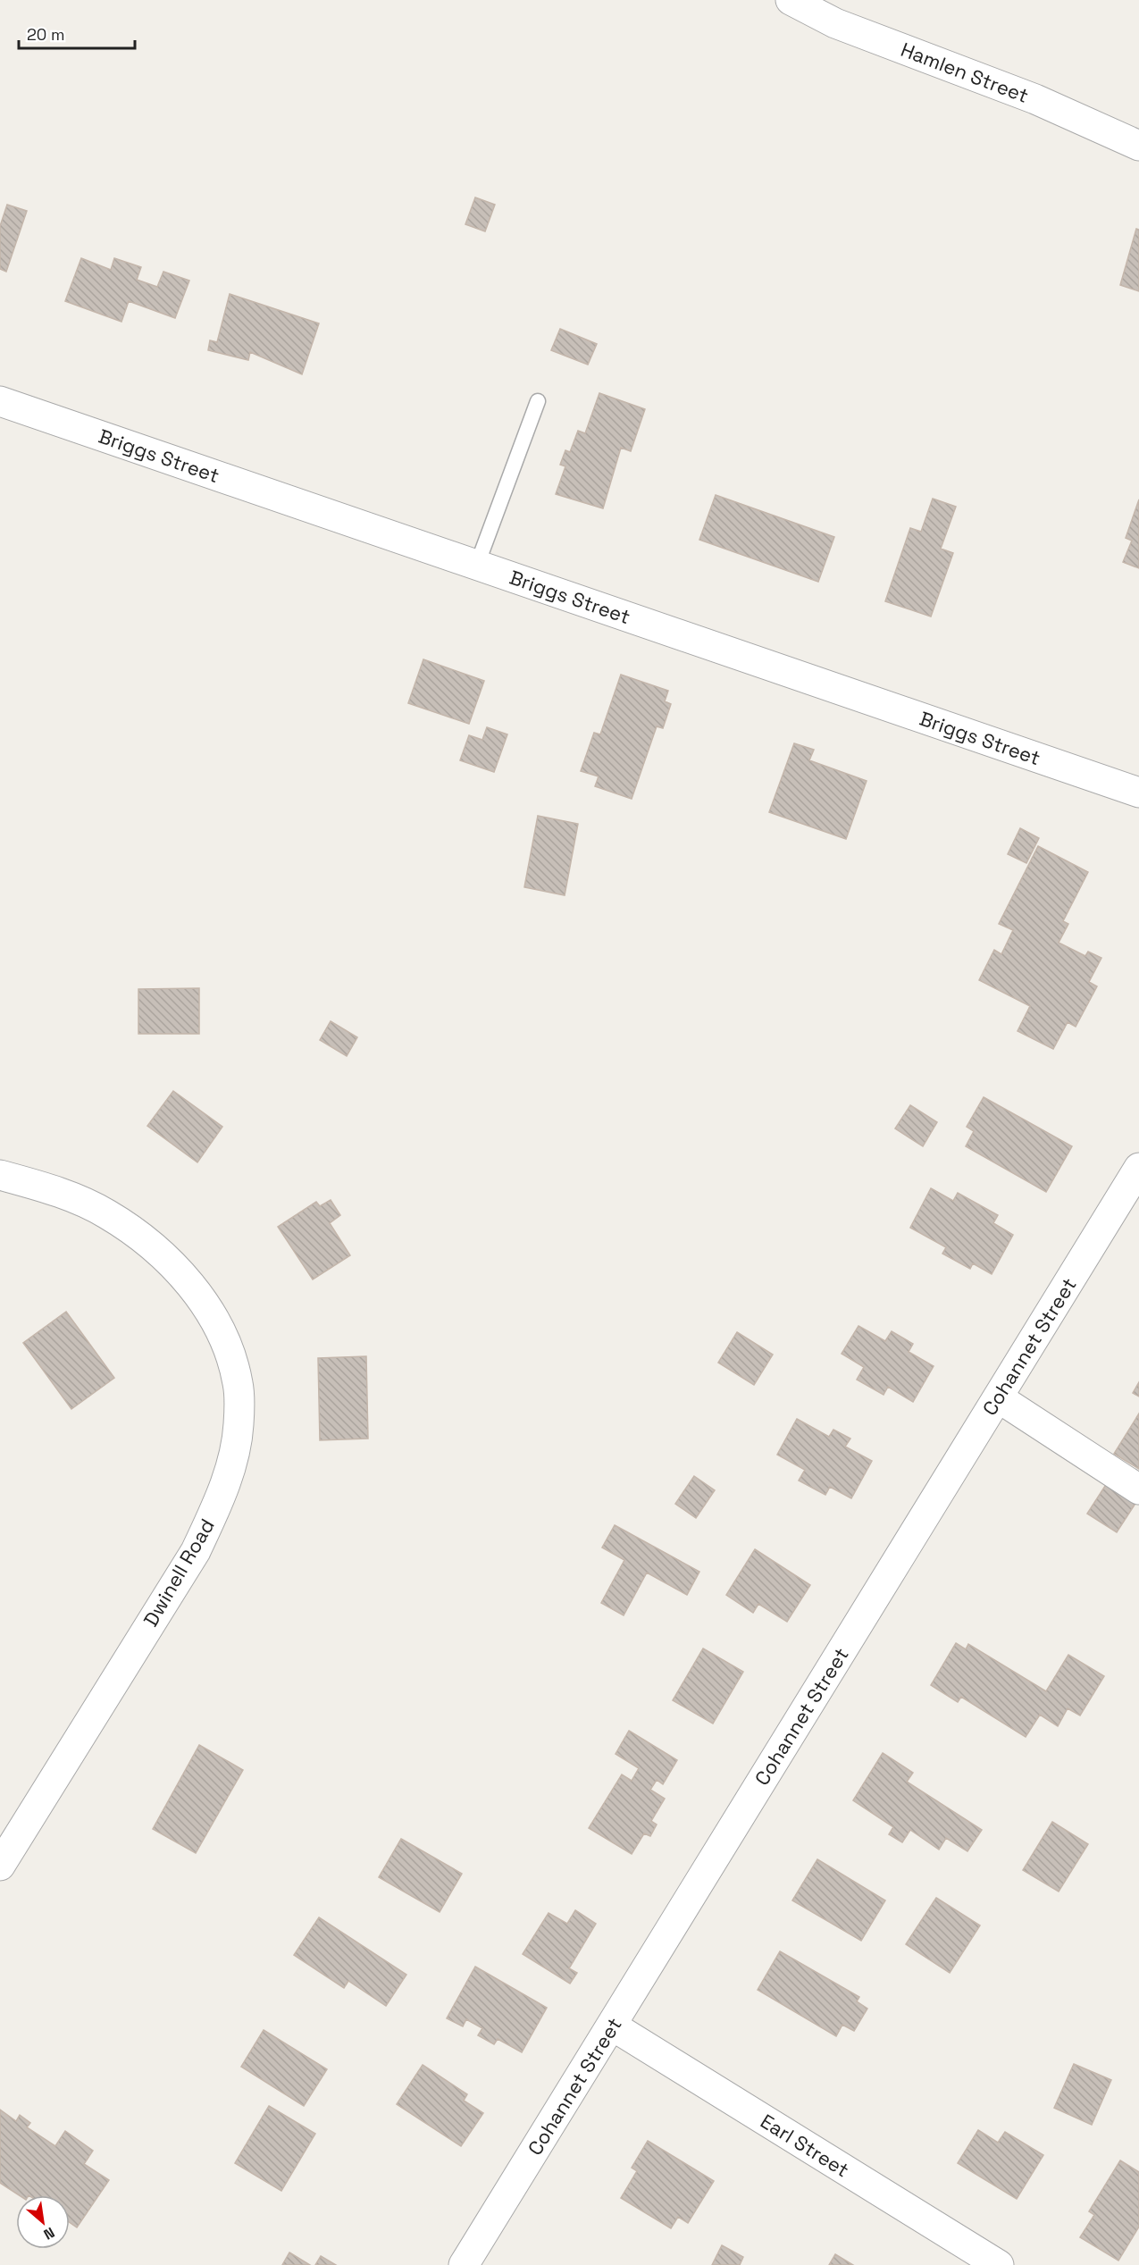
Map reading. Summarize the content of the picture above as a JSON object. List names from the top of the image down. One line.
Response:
{"streets":{"street":["Hamlen Street","Briggs Street","Cohannet Street","Dwinell Road","Earl Street"]},"crossings":[["Cohannet Street","Earl Street"]],"scale_bar":"20 m","north":"bottom right"}
